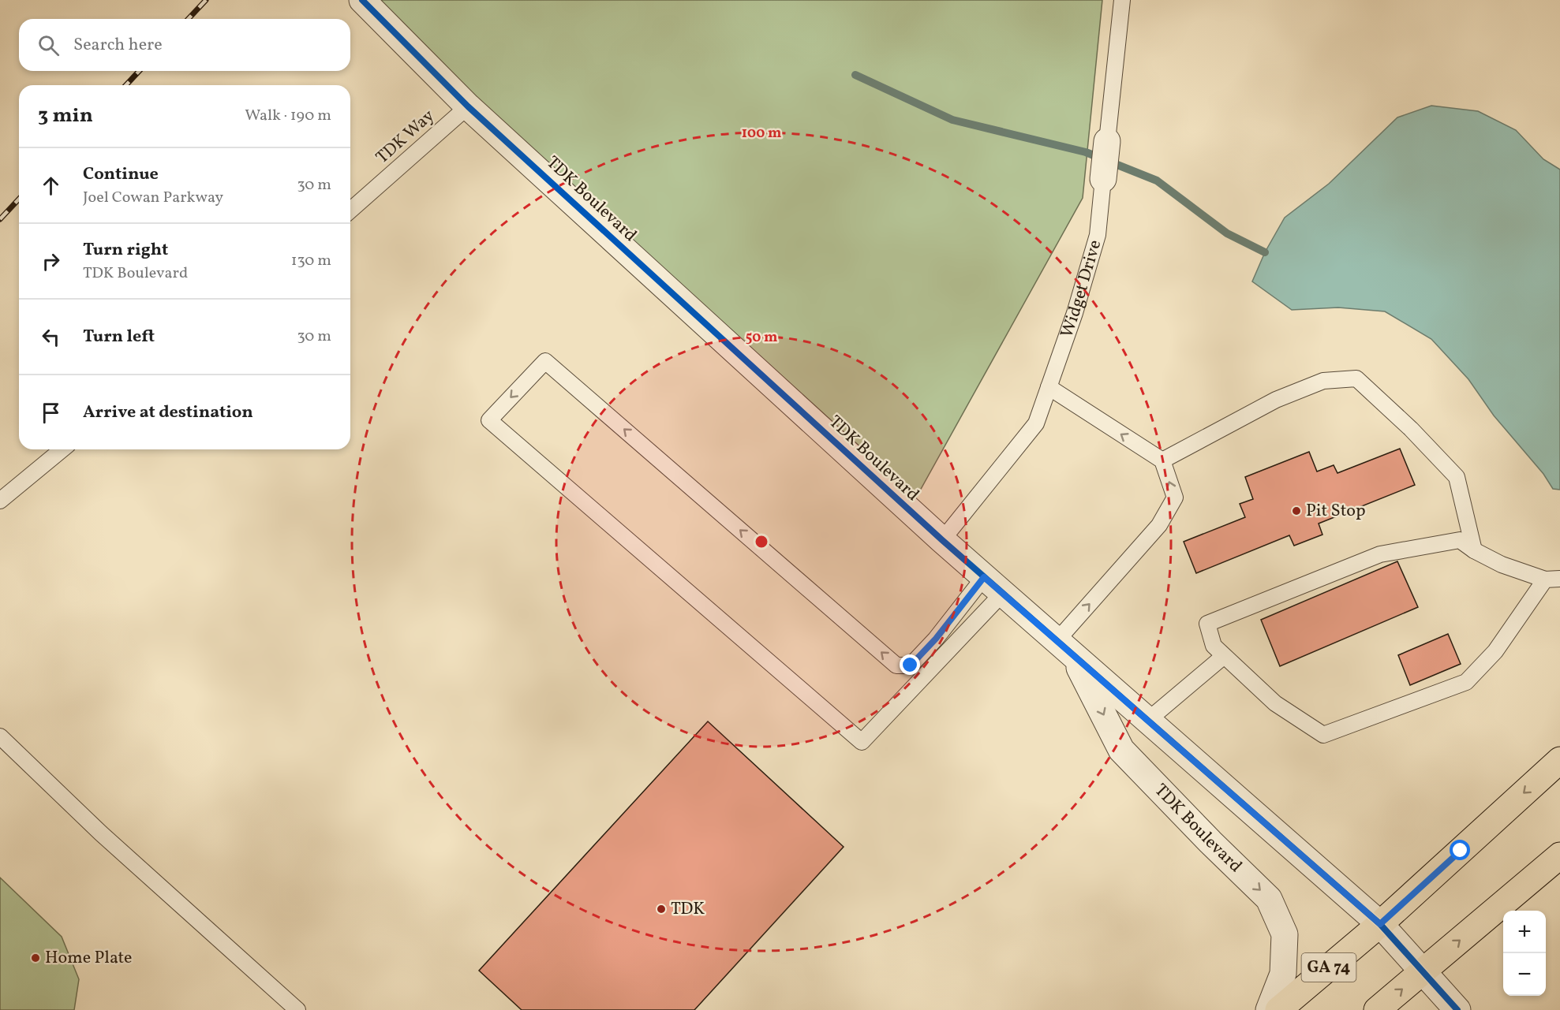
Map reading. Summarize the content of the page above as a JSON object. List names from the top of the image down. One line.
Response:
{"streets":{"main road":["GA 74"],"street":["TDK Boulevard","Widget Drive"],"lane":["TDK Way"]},"crossings":[["TDK Way","TDK Boulevard"],["TDK Boulevard","Widget Drive"],["TDK Boulevard","GA 74"]],"places":["Pit Stop","TDK","Home Plate"],"page":{"search":"Search here","heading":["3 min","Walk · 190 m"],"list":[["Continue","Joel Cowan Parkway","30 m"],["Turn right","TDK Boulevard","130 m"],["Turn left","30 m"],"Arrive at destination"],"map_buttons":["+","−"]},"rings":["100 m","50 m"]}
